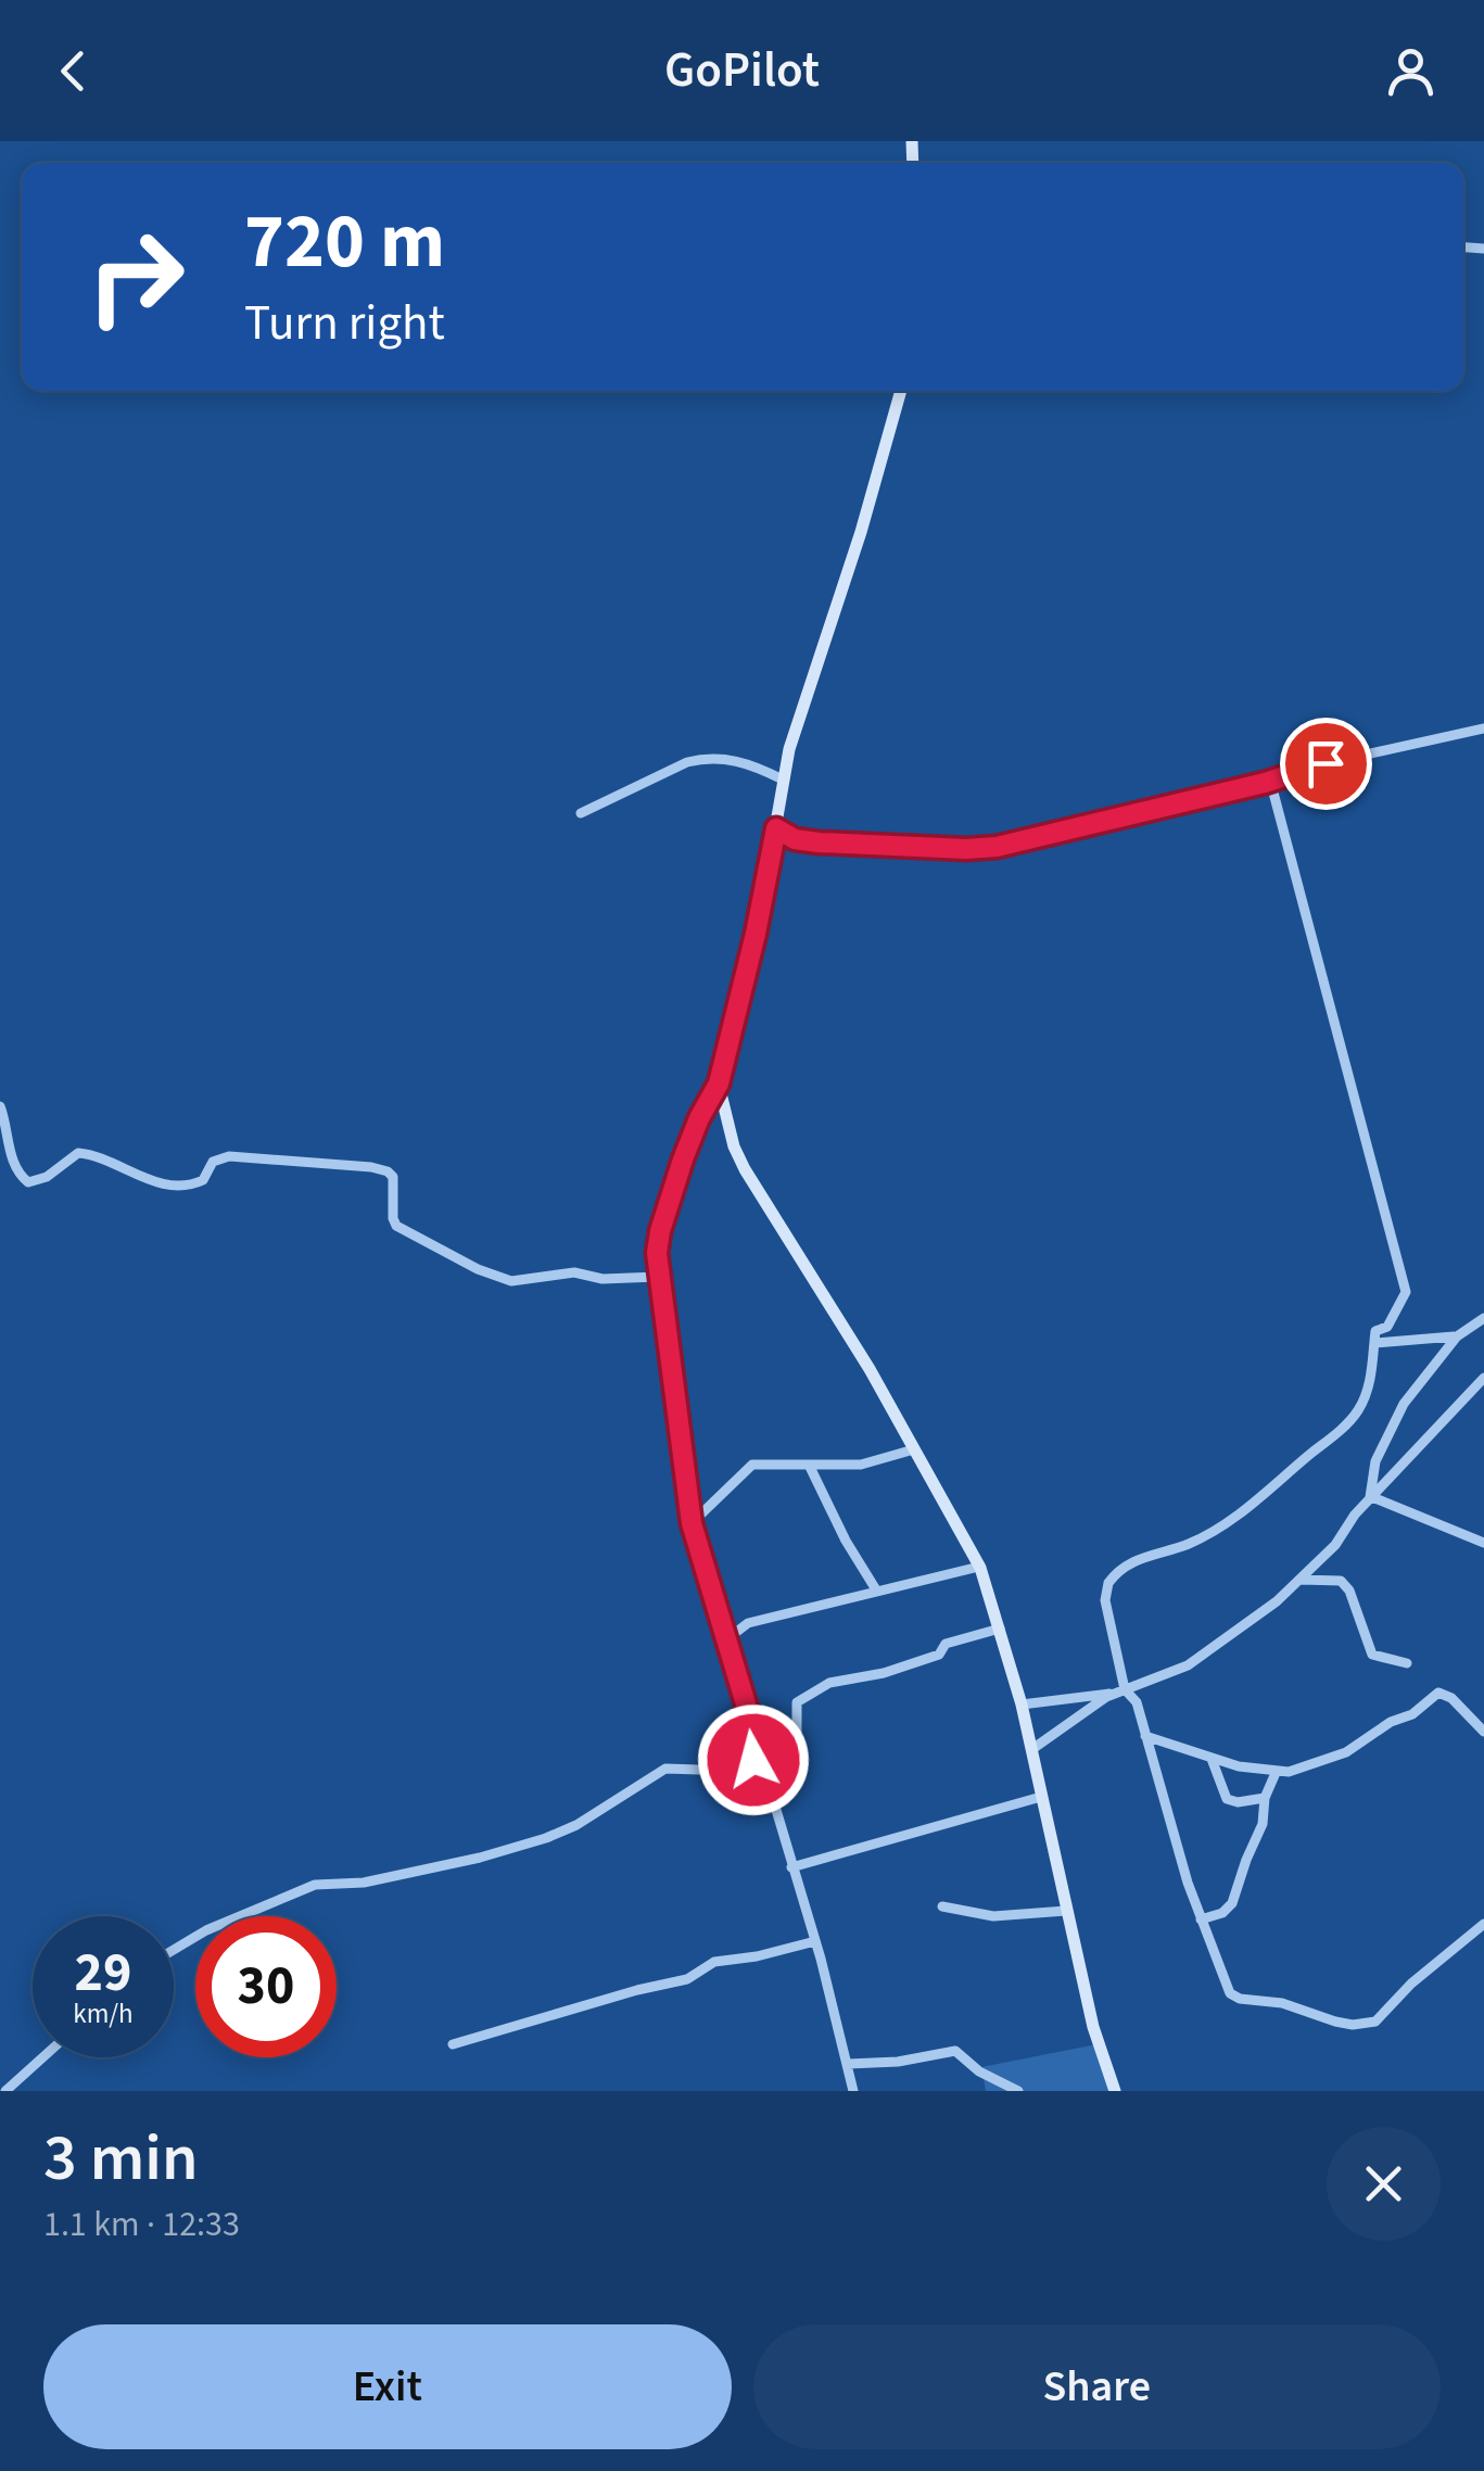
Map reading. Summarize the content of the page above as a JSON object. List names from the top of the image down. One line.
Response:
{"page":{"header":"GoPilot","turn":["720 m","Turn right"],"speed":"29 km/h","limit":"30","heading":["3 min","1.1 km · 12:33"],"buttons":["Exit","Share"]}}
